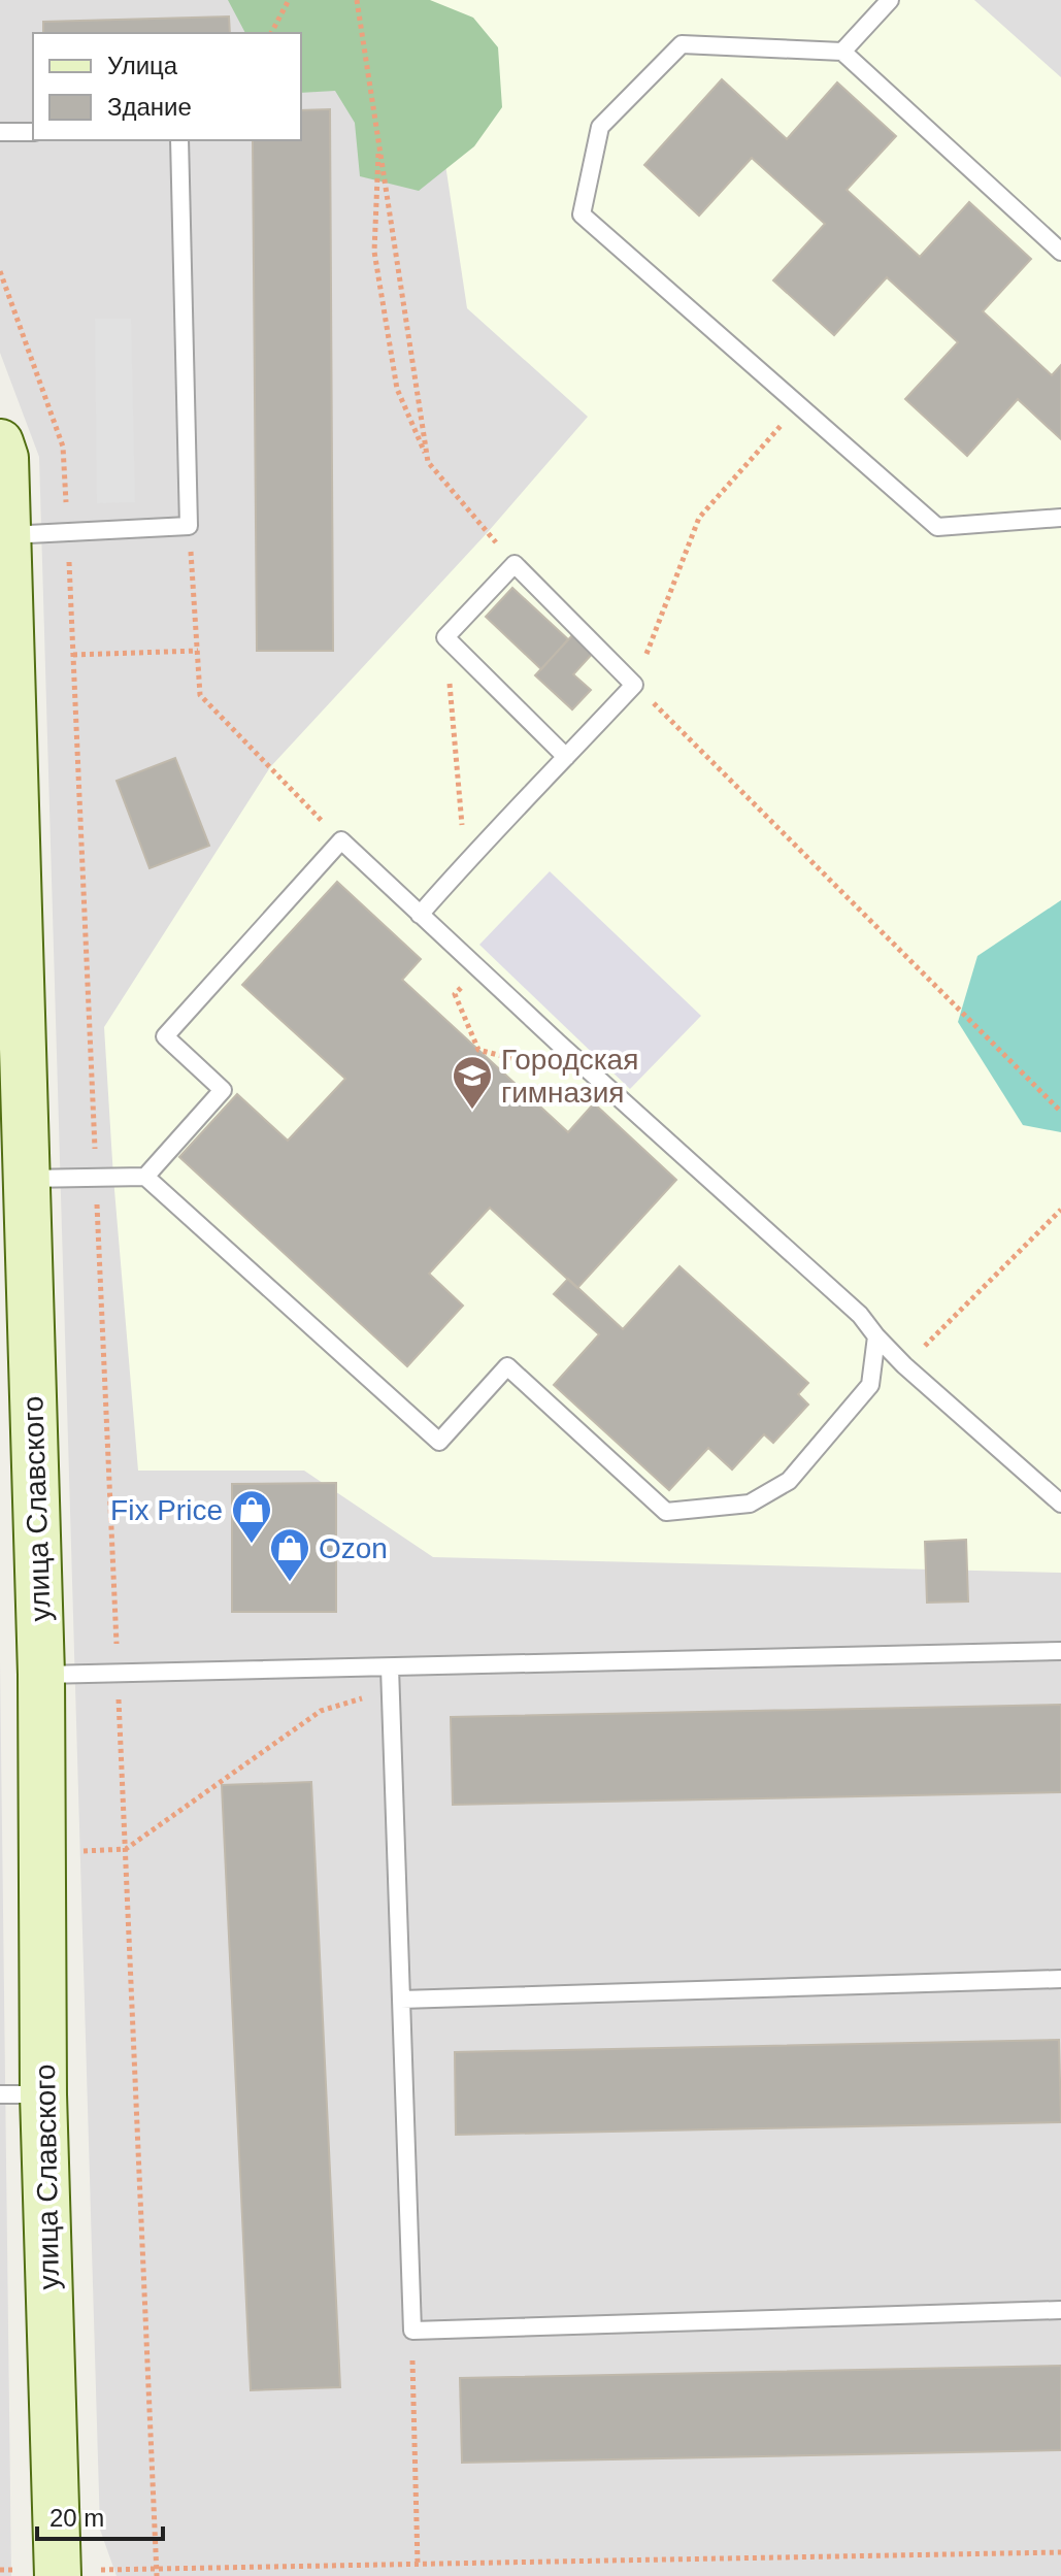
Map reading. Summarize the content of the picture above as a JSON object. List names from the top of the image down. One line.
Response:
{"streets":{"street":["улица Славского"]},"places":{"school or university":["Городская гимназия"],"shop":["Fix Price","Ozon"]},"legend":["Улица","Здание"],"scale_bar":"20 m"}
